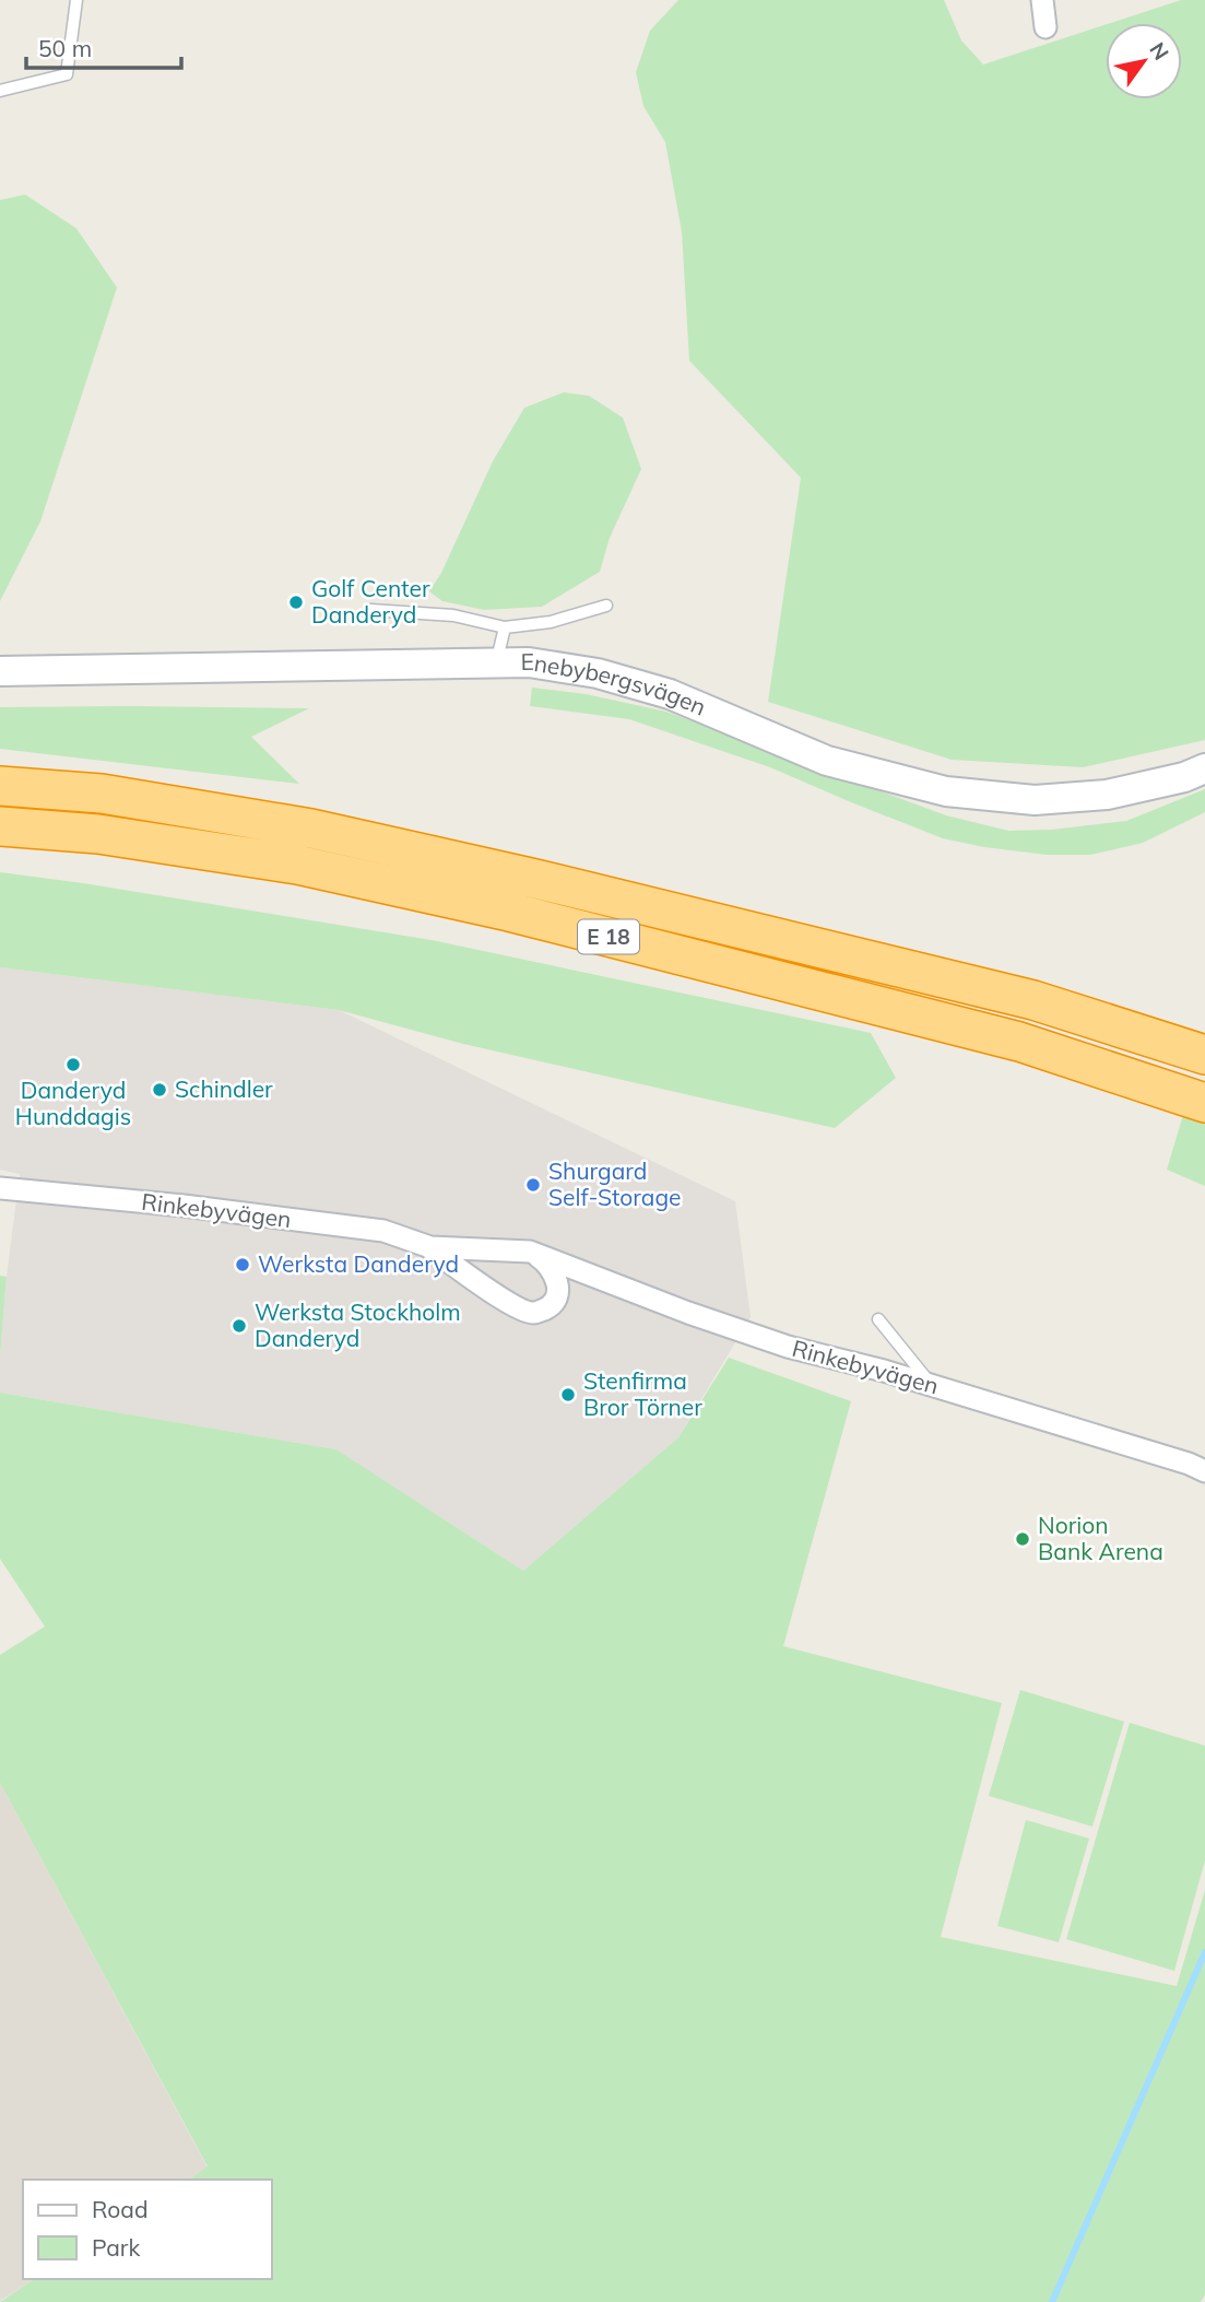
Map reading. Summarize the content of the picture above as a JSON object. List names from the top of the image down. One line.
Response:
{"streets":{"highway":["E 18"],"main road":["Enebybergsvägen"],"street":["Rinkebyvägen"]},"places":["Golf Center Danderyd","Danderyd Hunddagis","Schindler","Shurgard Self-Storage","Werksta Danderyd","Werksta Stockholm Danderyd","Stenfirma Bror Törner","Norion Bank Arena"],"legend":["Road","Park"],"scale_bar":"50 m","north":"top right"}
